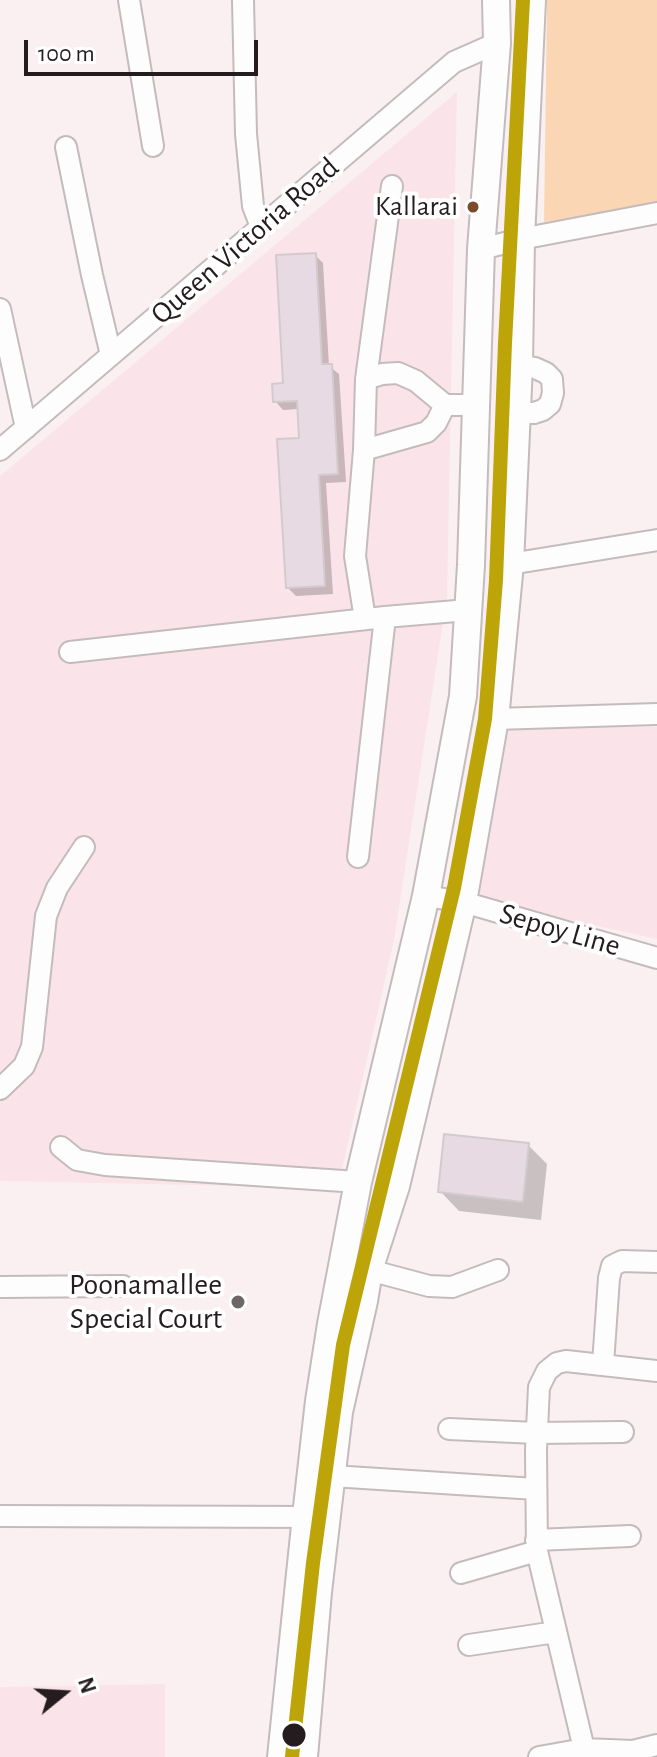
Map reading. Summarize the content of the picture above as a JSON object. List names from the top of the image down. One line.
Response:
{"streets":{"street":["Queen Victoria Road","Sepoy Line"]},"places":["Kallarai","Poonamallee Special Court"],"scale_bar":"100 m","north":"right"}
